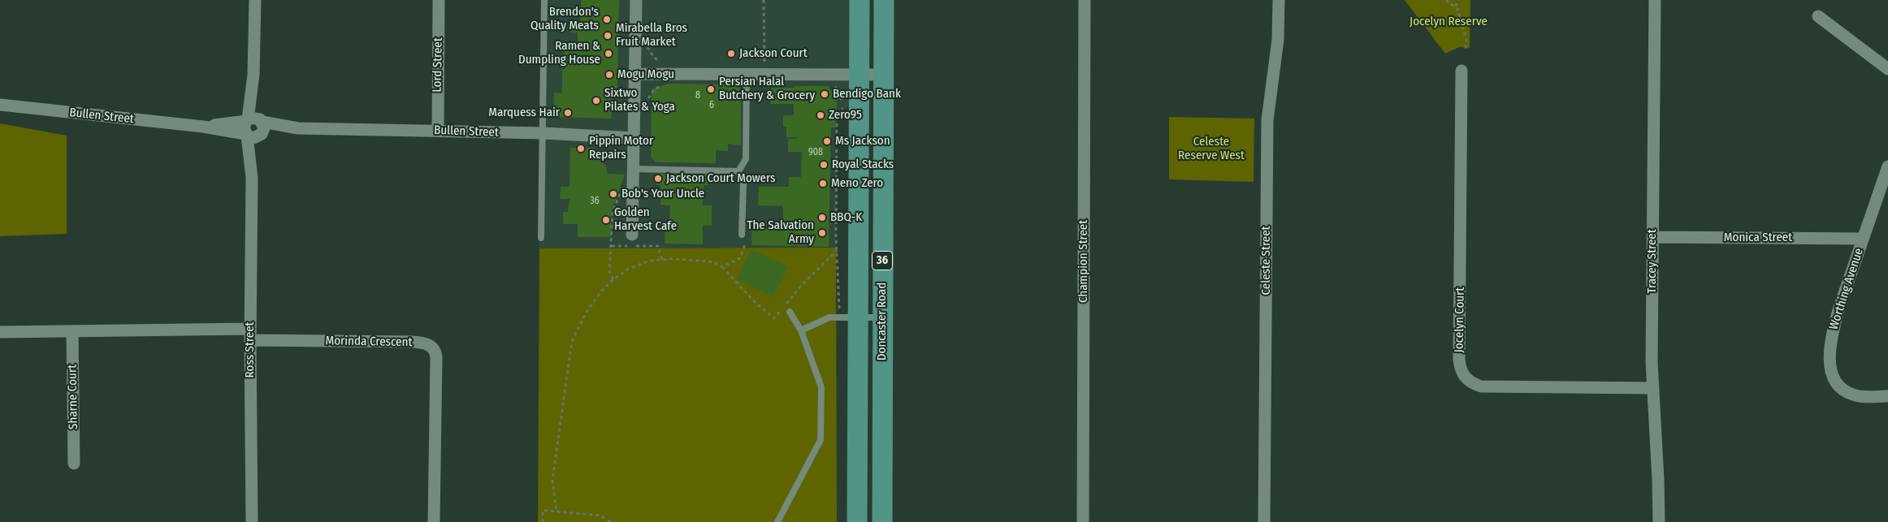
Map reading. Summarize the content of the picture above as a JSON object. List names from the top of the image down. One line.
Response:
{"streets":{"main road":["36","Doncaster Road"],"street":["Lord Street","Bullen Street","Monica Street","Celeste Street","Champion Street","Tracey Street","Worthing Avenue","Jocelyn Court","Morinda Crescent","Ross Street","Sharne Court"]},"crossings":[["Lord Street","Bullen Street"],["Bullen Street","Ross Street"],["Monica Street","Tracey Street"],["Monica Street","Worthing Avenue"],["Tracey Street","Jocelyn Court"],["Morinda Crescent","Ross Street"],["Morinda Crescent","Sharne Court"]],"parks":["Jocelyn Reserve","Celeste Reserve West"],"places":["Brendon's Quality Meats","Mirabella Bros Fruit Market","Ramen & Dumpling House","Jackson Court","Mogu Mogu","Persian Halal Butchery & Grocery","Bendigo Bank","Sixtwo Pilates & Yoga","Marquess Hair","Zero95","Ms Jackson","Pippin Motor Repairs","Royal Stacks","Jackson Court Mowers","Meno Zero","Bob's Your Uncle","BBQ-K","Golden Harvest Cafe","The Salvation Army"],"house_numbers":["8","6","908","36"]}
